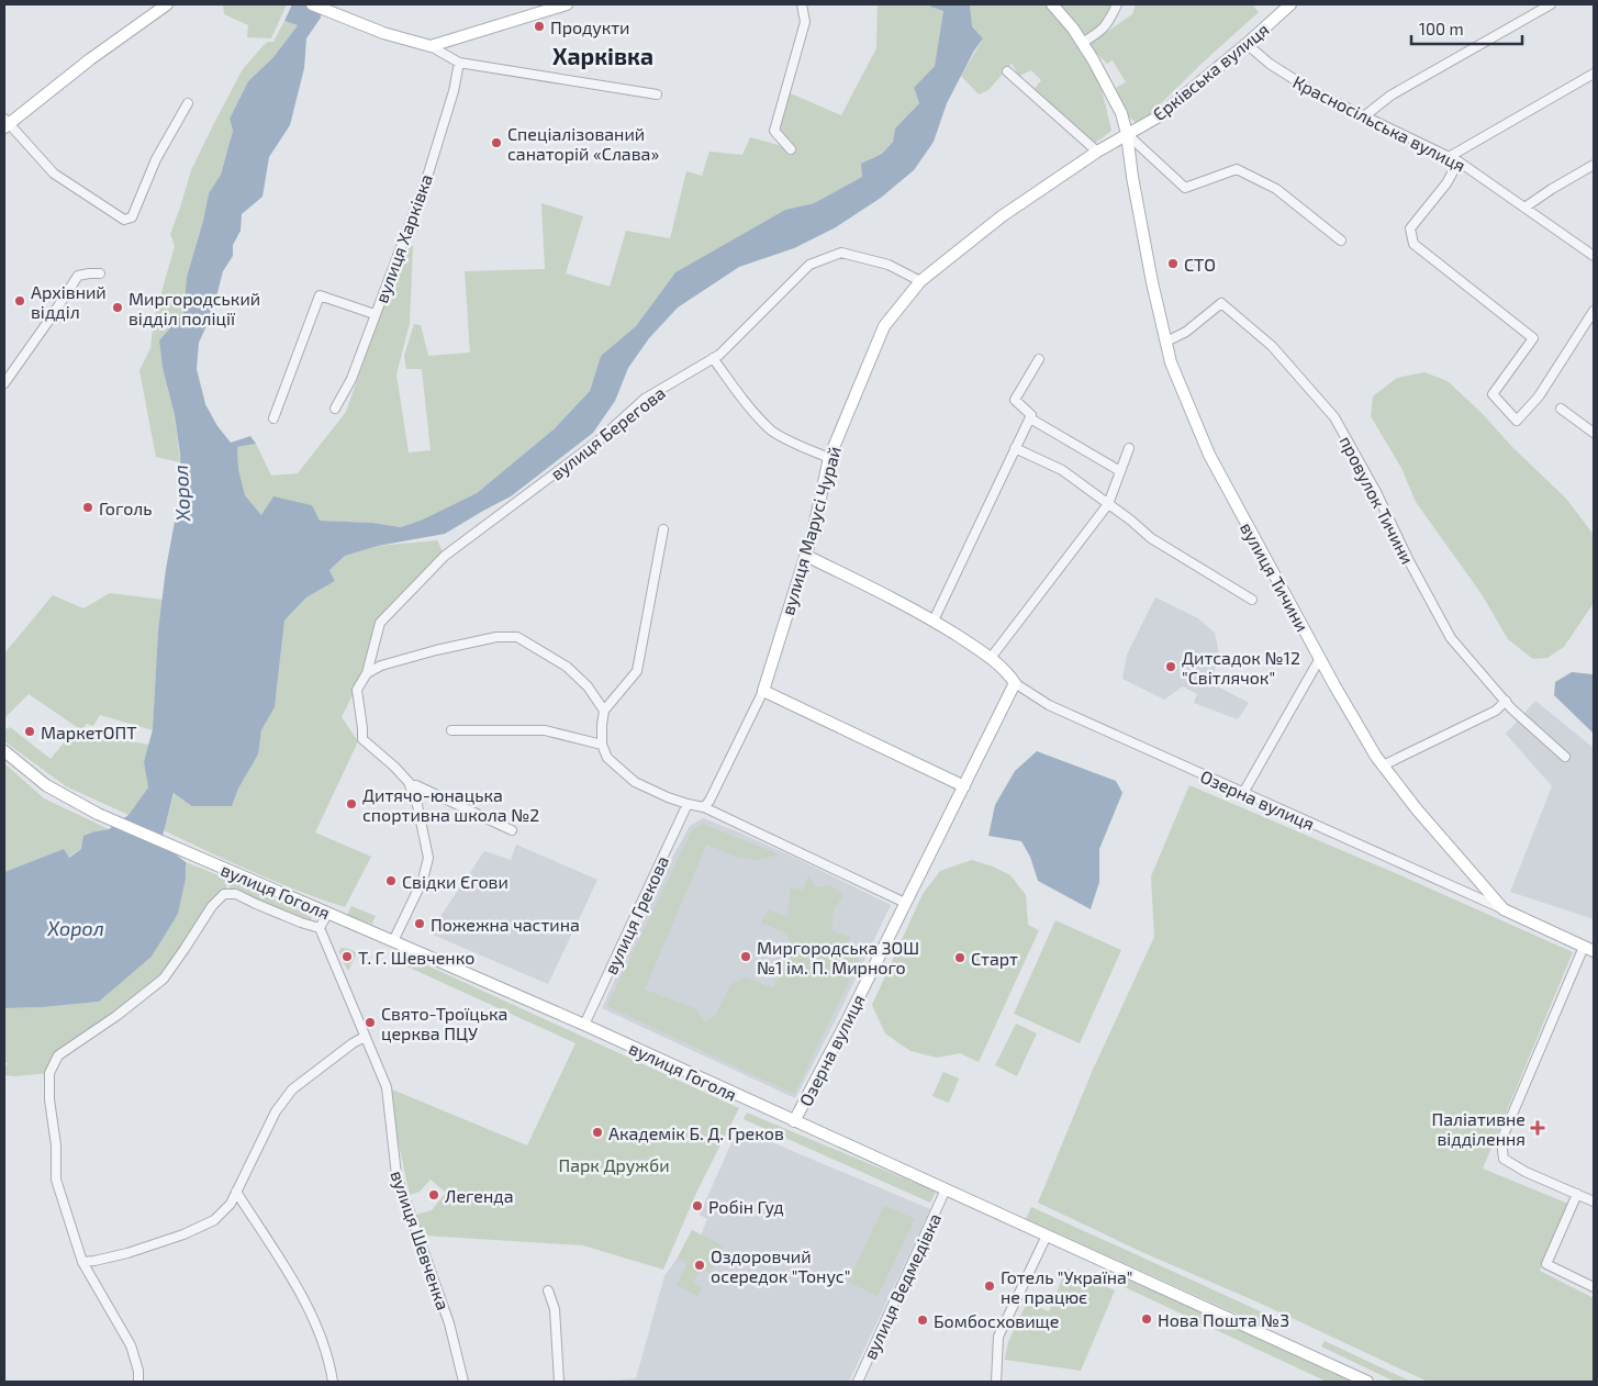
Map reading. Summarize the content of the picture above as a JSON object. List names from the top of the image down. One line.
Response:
{"streets":{"street":["Єрківська вулиця","Красносільська вулиця","вулиця Харківка","вулиця Берегова","провулок Тичини","вулиця Марусі Чурай","вулиця Тичини","Озерна вулиця","вулиця Гоголя","вулиця Грекова","вулиця Шевченка","вулиця Ведмедівка"]},"crossings":[["Єрківська вулиця","Красносільська вулиця"],["Єрківська вулиця","вулиця Марусі Чурай"],["Єрківська вулиця","вулиця Тичини"],["вулиця Берегова","вулиця Марусі Чурай"],["провулок Тичини","вулиця Тичини"],["вулиця Марусі Чурай","вулиця Тичини"],["вулиця Марусі Чурай","Озерна вулиця"],["вулиця Тичини","Озерна вулиця"],["Озерна вулиця","вулиця Гоголя"],["вулиця Гоголя","вулиця Грекова"],["вулиця Гоголя","вулиця Ведмедівка"]],"districts":["Харківка"],"water":["Хорол"],"parks":["Парк Дружби"],"places":{"other":["Продукти","Спеціалізований санаторій «Слава»","СТО","Архівний відділ","Миргородський відділ поліції","Гоголь","Дитсадок №12 \"Світлячок\"","МаркетОПТ","Дитячо-юнацька спортивна школа №2","Свідки Єгови","Пожежна частина","Т. Г. Шевченко","Миргородська ЗОШ №1 ім. П. Мирного","Старт","Свято-Троїцька церква ПЦУ","Академік Б. Д. Греков","Легенда","Робін Гуд","Оздоровчий осередок \"Тонус\"","Готель \"Україна\" не працює","Нова Пошта №3","Бомбосховище"],"health":["Паліативне відділення"]},"scale_bar":"100 m"}
